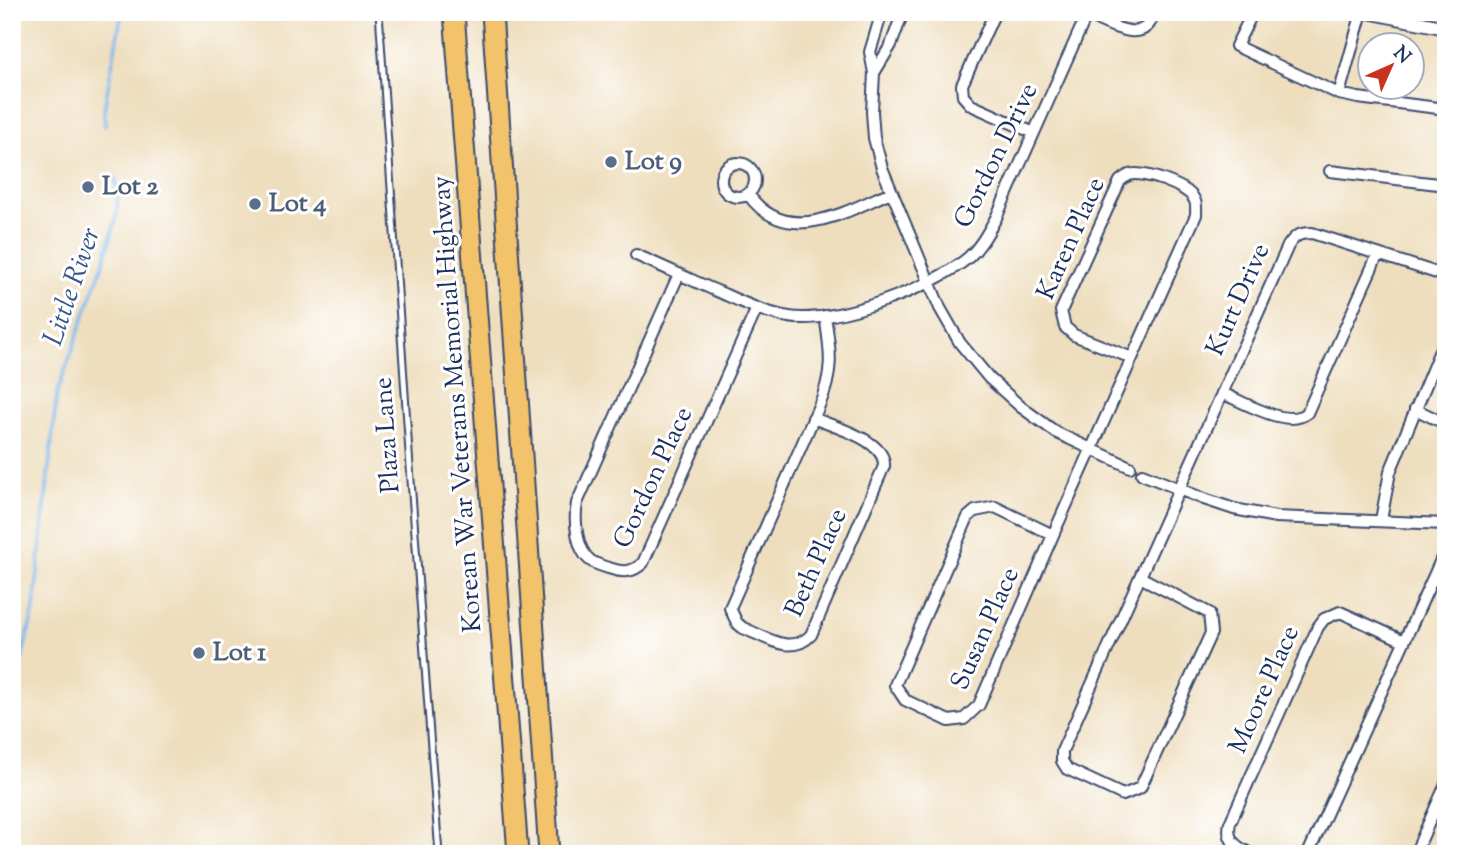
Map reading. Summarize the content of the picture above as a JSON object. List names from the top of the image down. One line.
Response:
{"streets":{"highway":["Korean War Veterans Memorial Highway"],"street":["Gordon Drive","Karen Place","Kurt Drive","Gordon Place","Beth Place","Susan Place","Moore Place"],"lane":["Plaza Lane"]},"crossings":[["Gordon Drive","Gordon Place"],["Gordon Drive","Beth Place"],["Karen Place","Susan Place"]],"water":["Little River"],"places":["Lot 9","Lot 2","Lot 4","Lot 1"],"north":"top right"}
